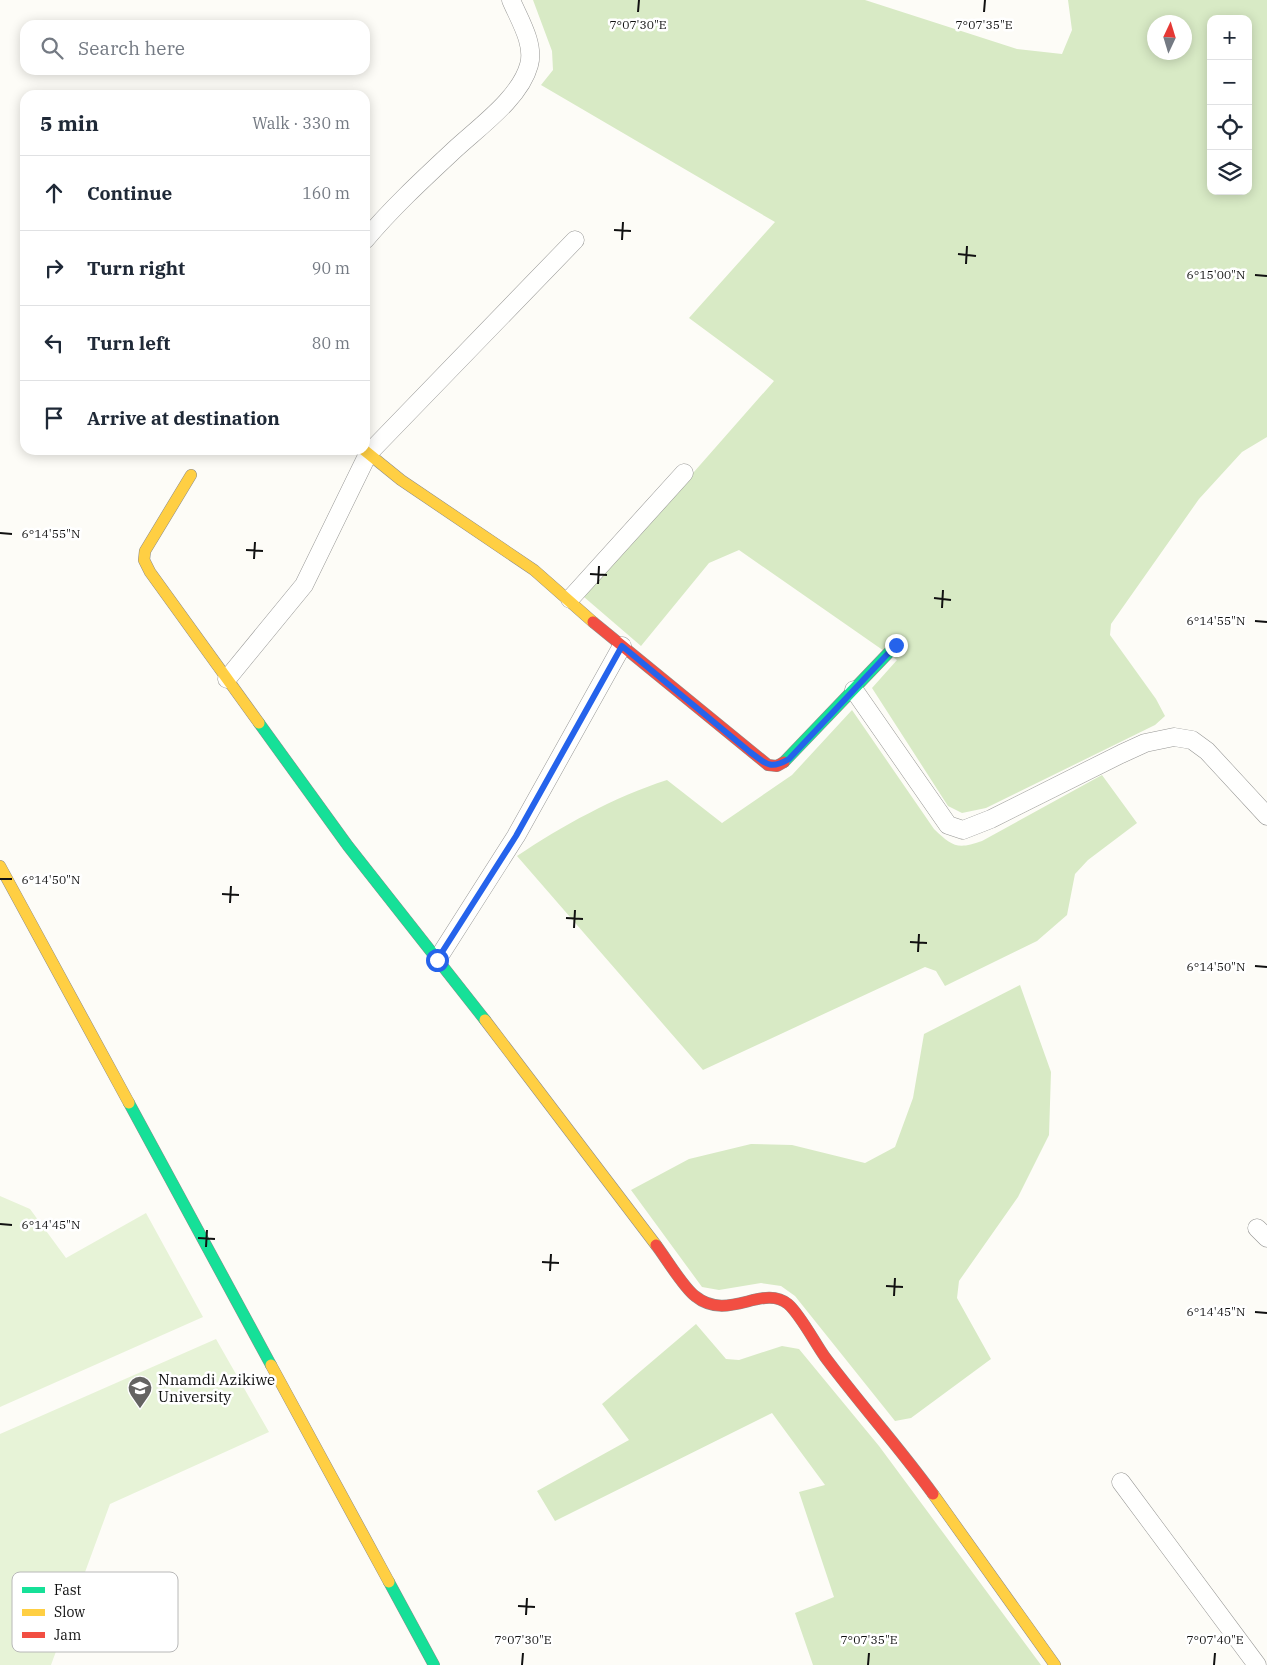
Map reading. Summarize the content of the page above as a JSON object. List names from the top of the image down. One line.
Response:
{"places":{"school or university":["Nnamdi Azikiwe University"]},"legend":["Fast","Slow","Jam"],"north":"top","page":{"map_buttons":["+","−"],"search":"Search here","heading":["5 min","Walk · 330 m"],"list":[["Continue","160 m"],["Turn right","90 m"],["Turn left","80 m"],"Arrive at destination"]},"coordinates":["7°07'30\"E","7°07'35\"E","6°15'00\"N","6°14'55\"N","6°14'50\"N","6°14'45\"N","7°07'40\"E"]}
